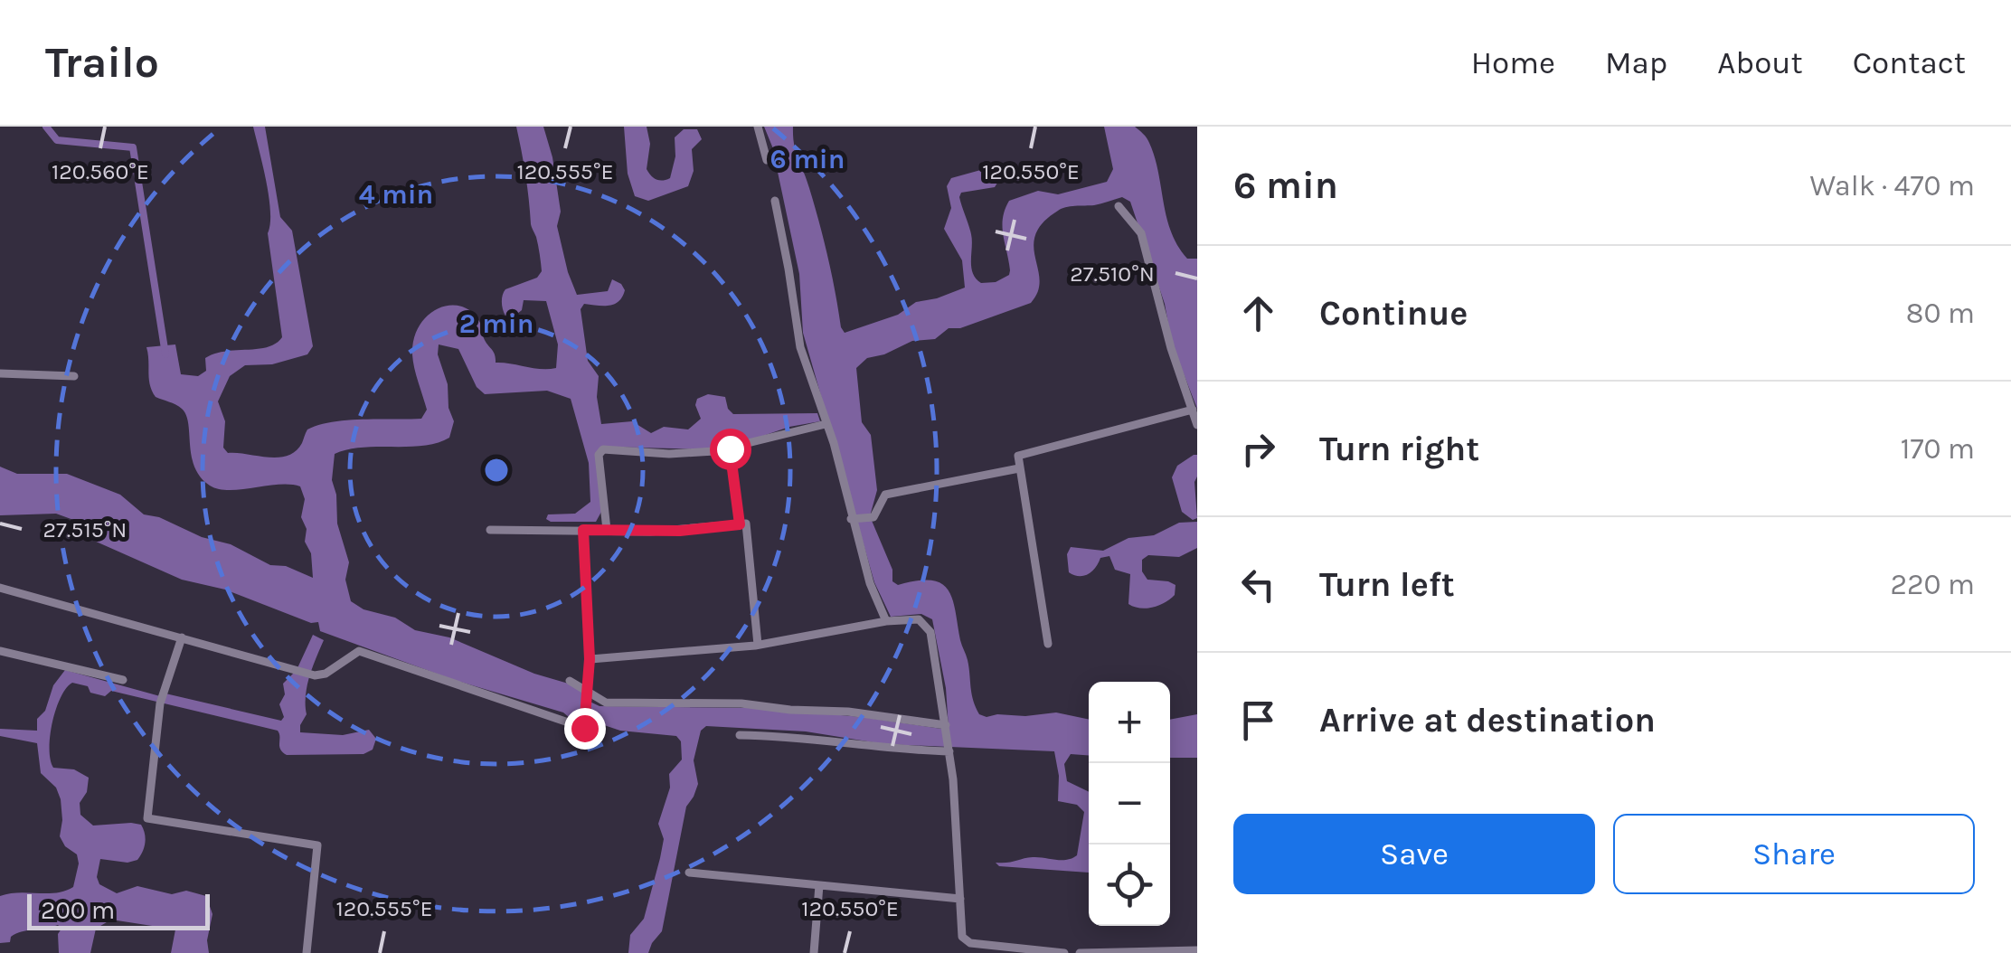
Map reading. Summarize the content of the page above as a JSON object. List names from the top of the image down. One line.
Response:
{"scale_bar":"200 m","page":{"header":"Trailo","nav":["Home","Map","About","Contact"],"heading":["6 min","Walk · 470 m"],"list":[["Continue","80 m"],["Turn right","170 m"],["Turn left","220 m"],"Arrive at destination"],"map_buttons":["+","−"],"buttons":["Save","Share"],"scale":"200 m"},"coordinates":["120.555°E","120.550°E","120.560°E","27.510°N","27.515°N"],"rings":["6 min","4 min","2 min"]}
